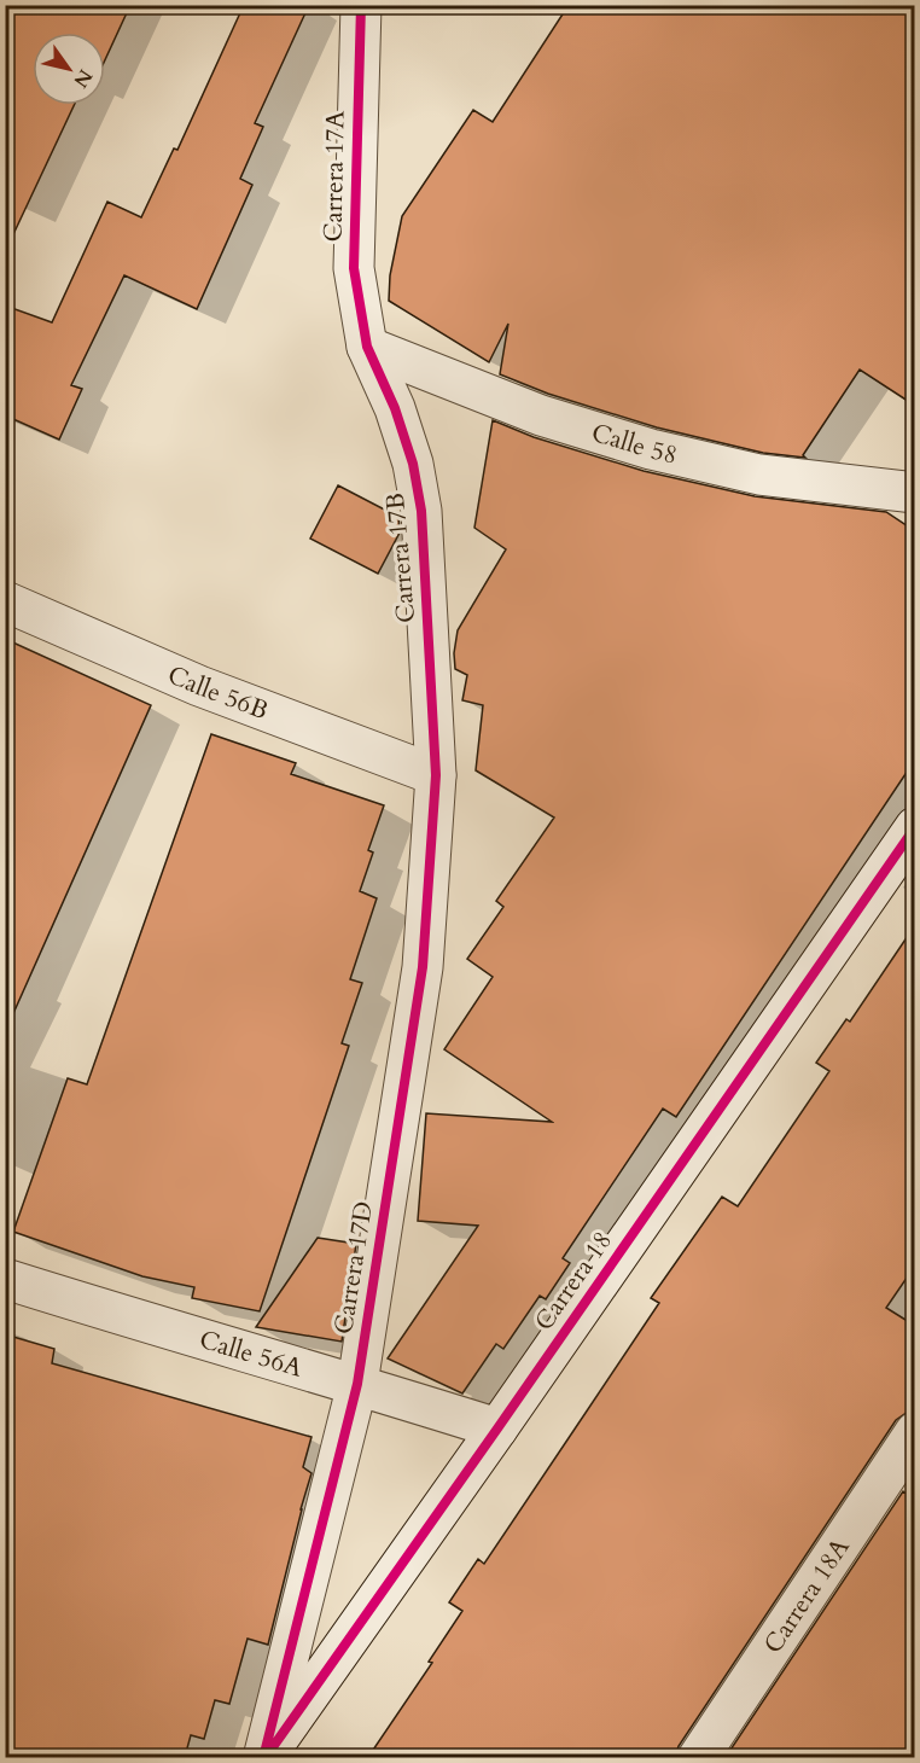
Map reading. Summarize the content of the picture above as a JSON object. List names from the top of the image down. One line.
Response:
{"streets":{"street":["Carrera 17A","Calle 58","Carrera 17B","Calle 56B","Carrera 17D","Carrera 18","Calle 56A","Carrera 18A"]},"crossings":[["Carrera 17A","Calle 58"],["Carrera 17A","Carrera 17B"],["Calle 58","Carrera 17B"],["Carrera 17B","Calle 56B"],["Carrera 17B","Carrera 17D"],["Calle 56B","Carrera 17D"],["Carrera 17D","Carrera 18"],["Carrera 17D","Calle 56A"],["Carrera 18","Calle 56A"]],"north":"bottom right"}
